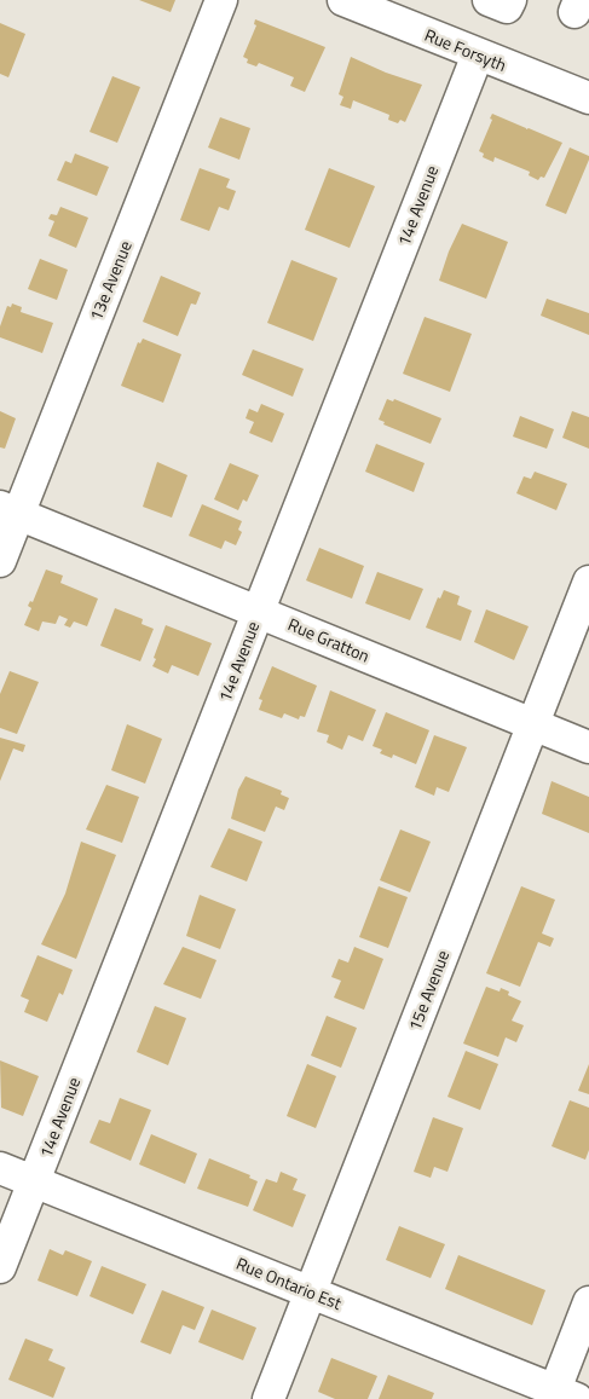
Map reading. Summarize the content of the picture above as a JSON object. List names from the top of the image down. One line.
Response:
{"streets":{"street":["Rue Forsyth","14e Avenue","13e Avenue","Rue Gratton","15e Avenue","Rue Ontario Est"]},"crossings":[["Rue Forsyth","14e Avenue"],["14e Avenue","Rue Gratton"],["14e Avenue","Rue Ontario Est"],["13e Avenue","Rue Gratton"],["Rue Gratton","15e Avenue"],["15e Avenue","Rue Ontario Est"]]}
